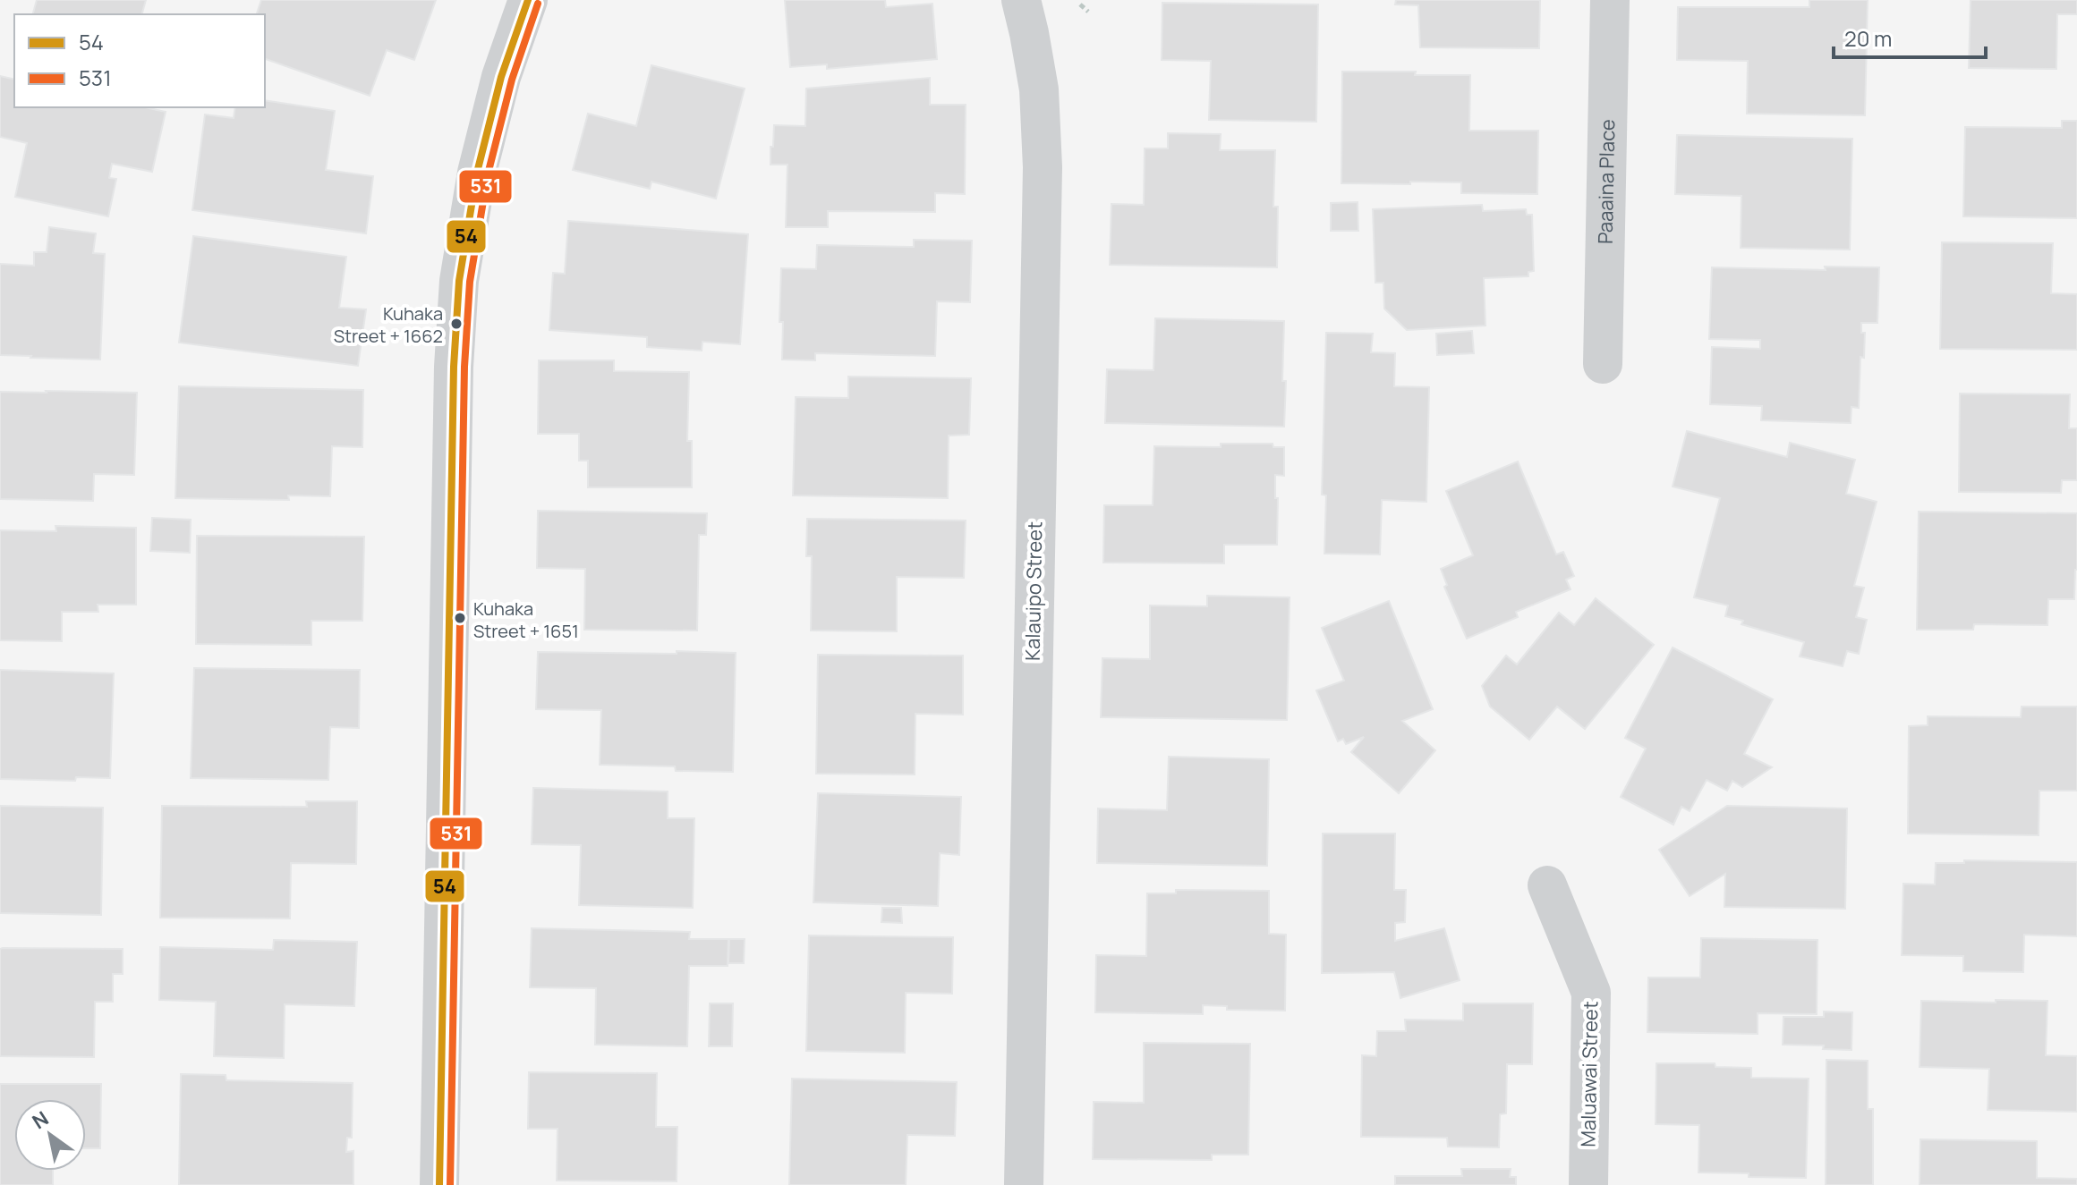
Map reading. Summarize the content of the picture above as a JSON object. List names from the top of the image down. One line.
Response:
{"streets":{"street":["Paaaina Place","Kalauipo Street","Maluawai Street"]},"places":["Kuhaka Street + 1662","Kuhaka Street + 1651"],"lines":["transit line 54","transit line 531"],"legend":["54","531"],"scale_bar":"20 m","north":"top left"}
